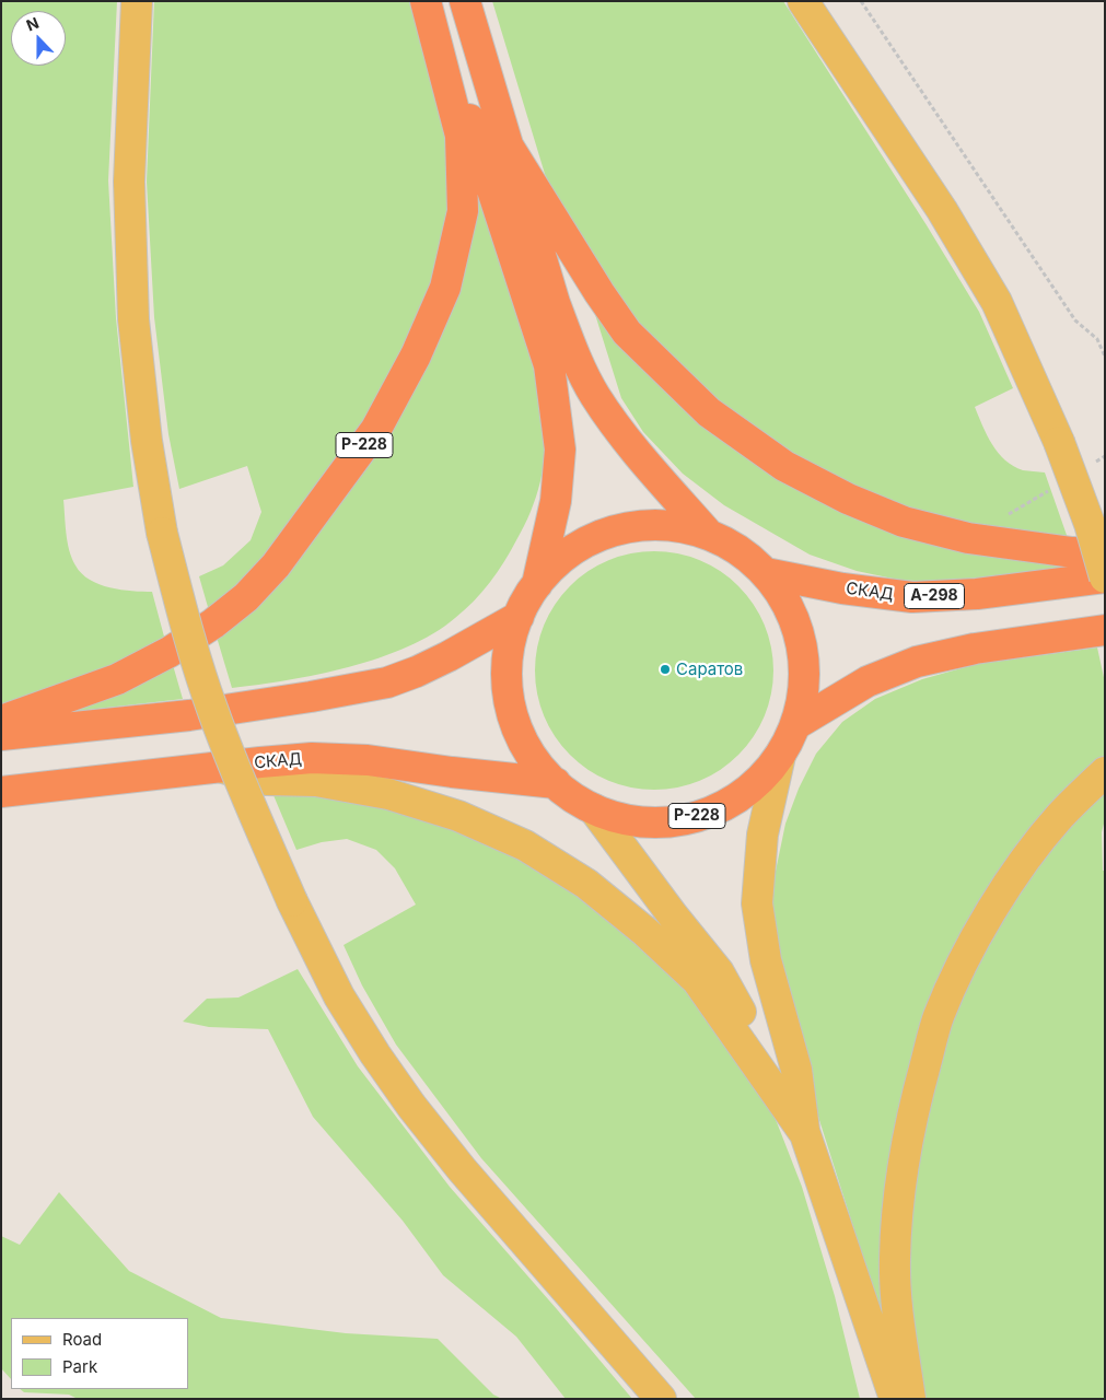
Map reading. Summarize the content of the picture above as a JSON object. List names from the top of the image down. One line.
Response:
{"streets":{"highway":["Р-228","СКАД","А-298"]},"crossings":[["Р-228","СКАД"]],"places":["Саратов"],"legend":["Road","Park"],"north":"top"}
